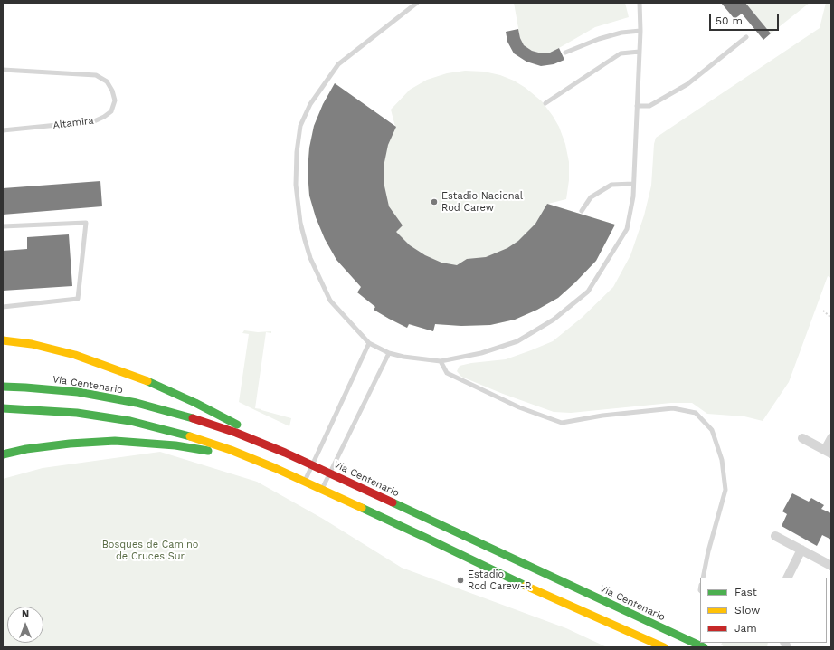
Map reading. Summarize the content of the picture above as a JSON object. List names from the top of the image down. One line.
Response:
{"streets":{"highway":["Vía Centenario"],"lane":["Altamira"]},"parks":["Bosques de Camino de Cruces Sur"],"places":["Estadio Nacional Rod Carew","Estadio Rod Carew-R"],"legend":["Fast","Slow","Jam"],"scale_bar":"50 m","north":"top"}
